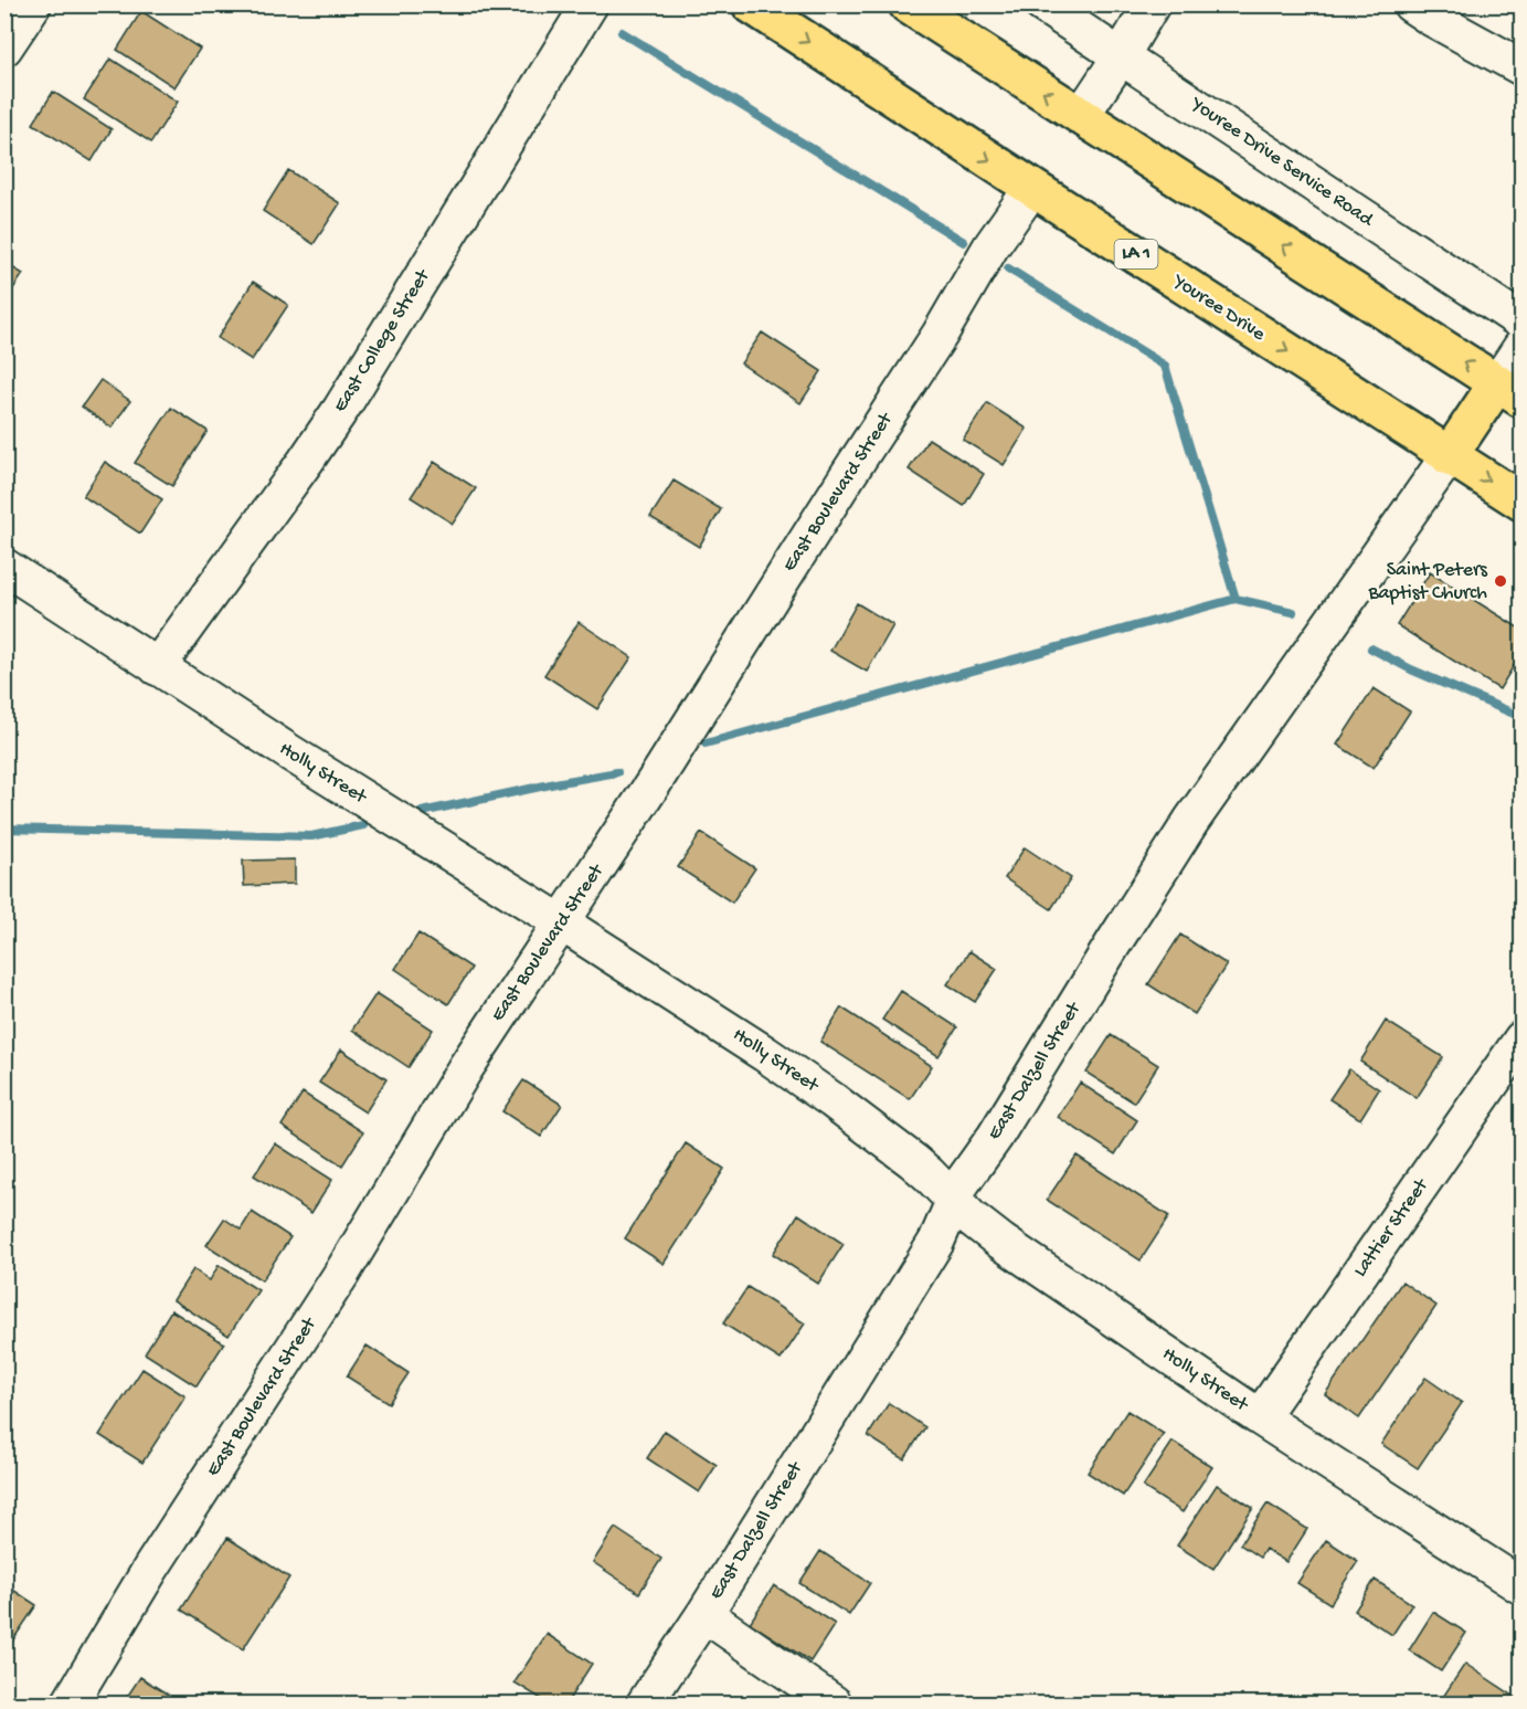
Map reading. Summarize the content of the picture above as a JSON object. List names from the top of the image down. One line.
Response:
{"streets":{"main road":["LA 1","Youree Drive"],"street":["Youree Drive Service Road","East College Street","East Boulevard Street","Holly Street","East Dalzell Street","Lattier Street"]},"crossings":[["Youree Drive","East Boulevard Street"],["Youree Drive","East Dalzell Street"],["East College Street","Holly Street"],["East Boulevard Street","Holly Street"],["Holly Street","East Dalzell Street"],["Holly Street","Lattier Street"]],"places":["Saint Peters Baptist Church"]}
